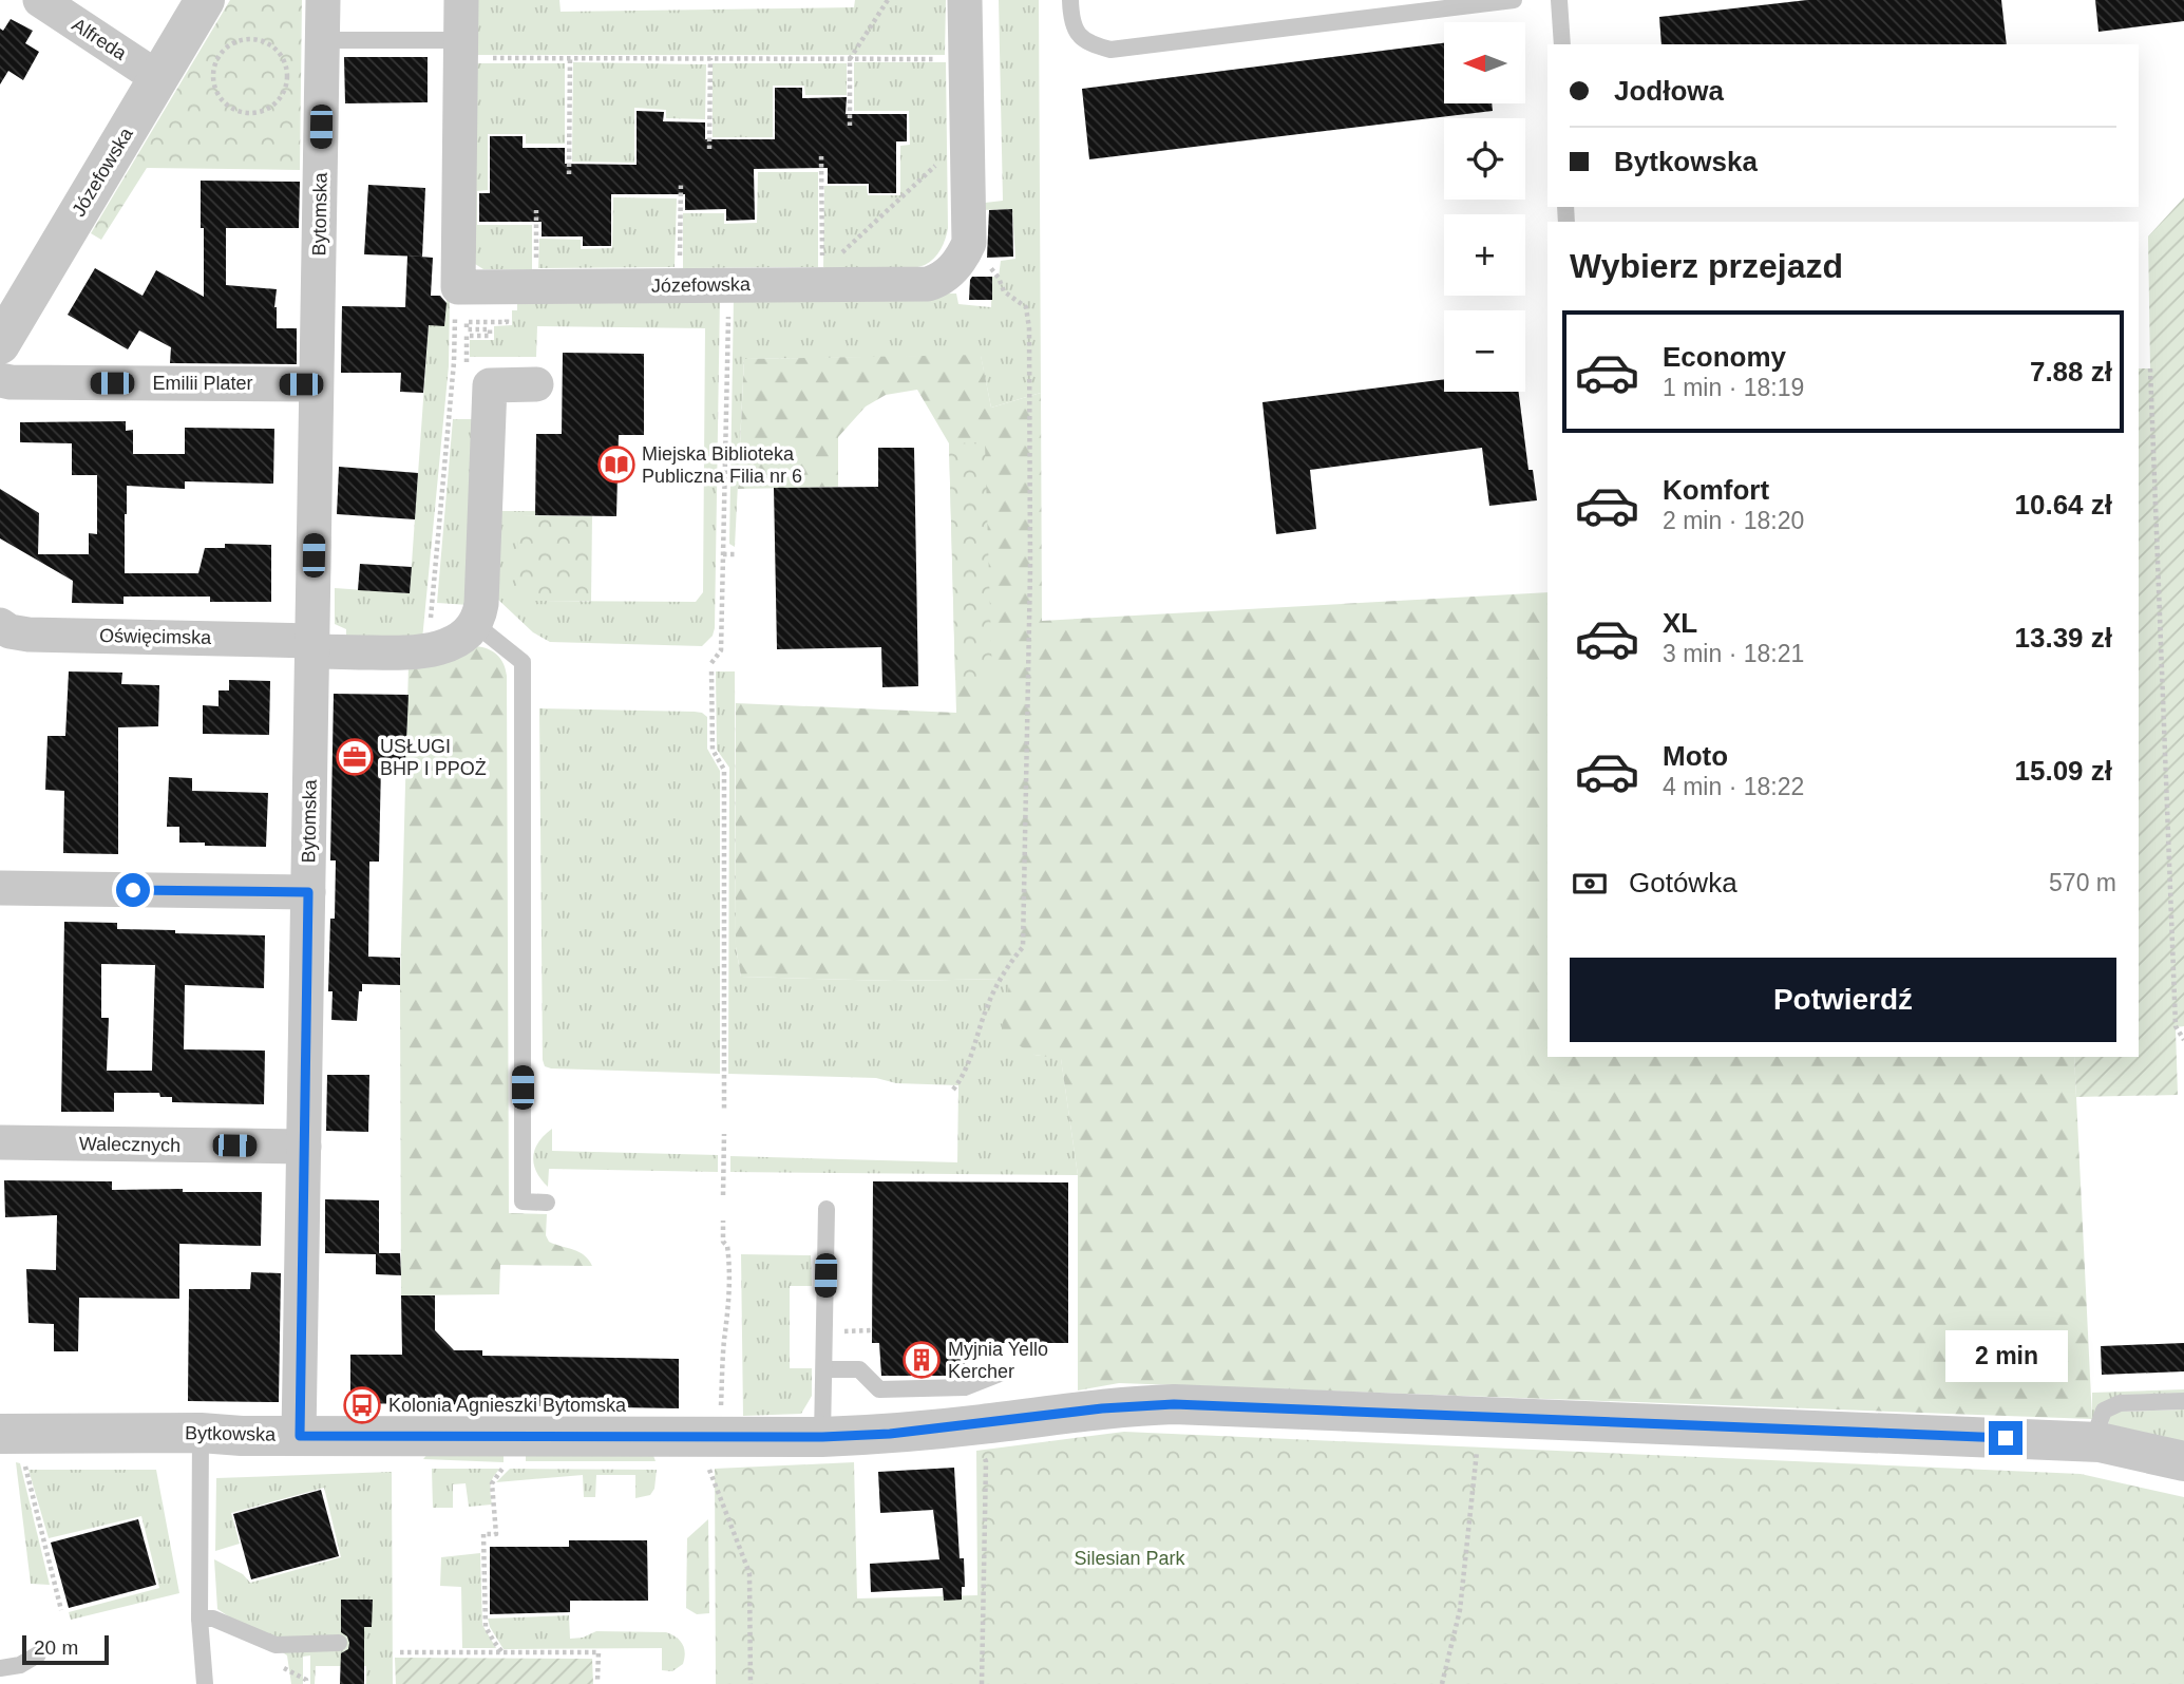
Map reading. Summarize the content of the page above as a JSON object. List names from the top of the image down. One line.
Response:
{"streets":{"street":["Alfreda","Józefowska","Bytomska","Emilii Plater","Oświęcimska","Walecznych","Bytkowska"]},"crossings":[["Alfreda","Józefowska"],["Bytomska","Emilii Plater"],["Bytomska","Oświęcimska"],["Bytomska","Walecznych"],["Bytomska","Bytkowska"]],"parks":["Silesian Park"],"places":{"library":["Miejska Biblioteka Publiczna Filia nr 6"],"office":["USŁUGI BHP I PPOŻ"],"building":["Myjnia Yello Kercher"],"bus stop":["Kolonia Agnieszki Bytomska"]},"scale_bar":"20 m","north":"left","page":{"map_buttons":["+","−"],"banner":["Jodłowa","Bytkowska"],"heading":"Wybierz przejazd","list":[{"name":"Economy","note":"1 min · 18:19","value":"7.88 zł"},{"name":"Komfort","note":"2 min · 18:20","value":"10.64 zł"},{"name":"XL","note":"3 min · 18:21","value":"13.39 zł"},{"name":"Moto","note":"4 min · 18:22","value":"15.09 zł"}],"pay":["Gotówka","570 m"],"buttons":"Potwierdź","bubble":"2 min","scale":"20 m"}}
